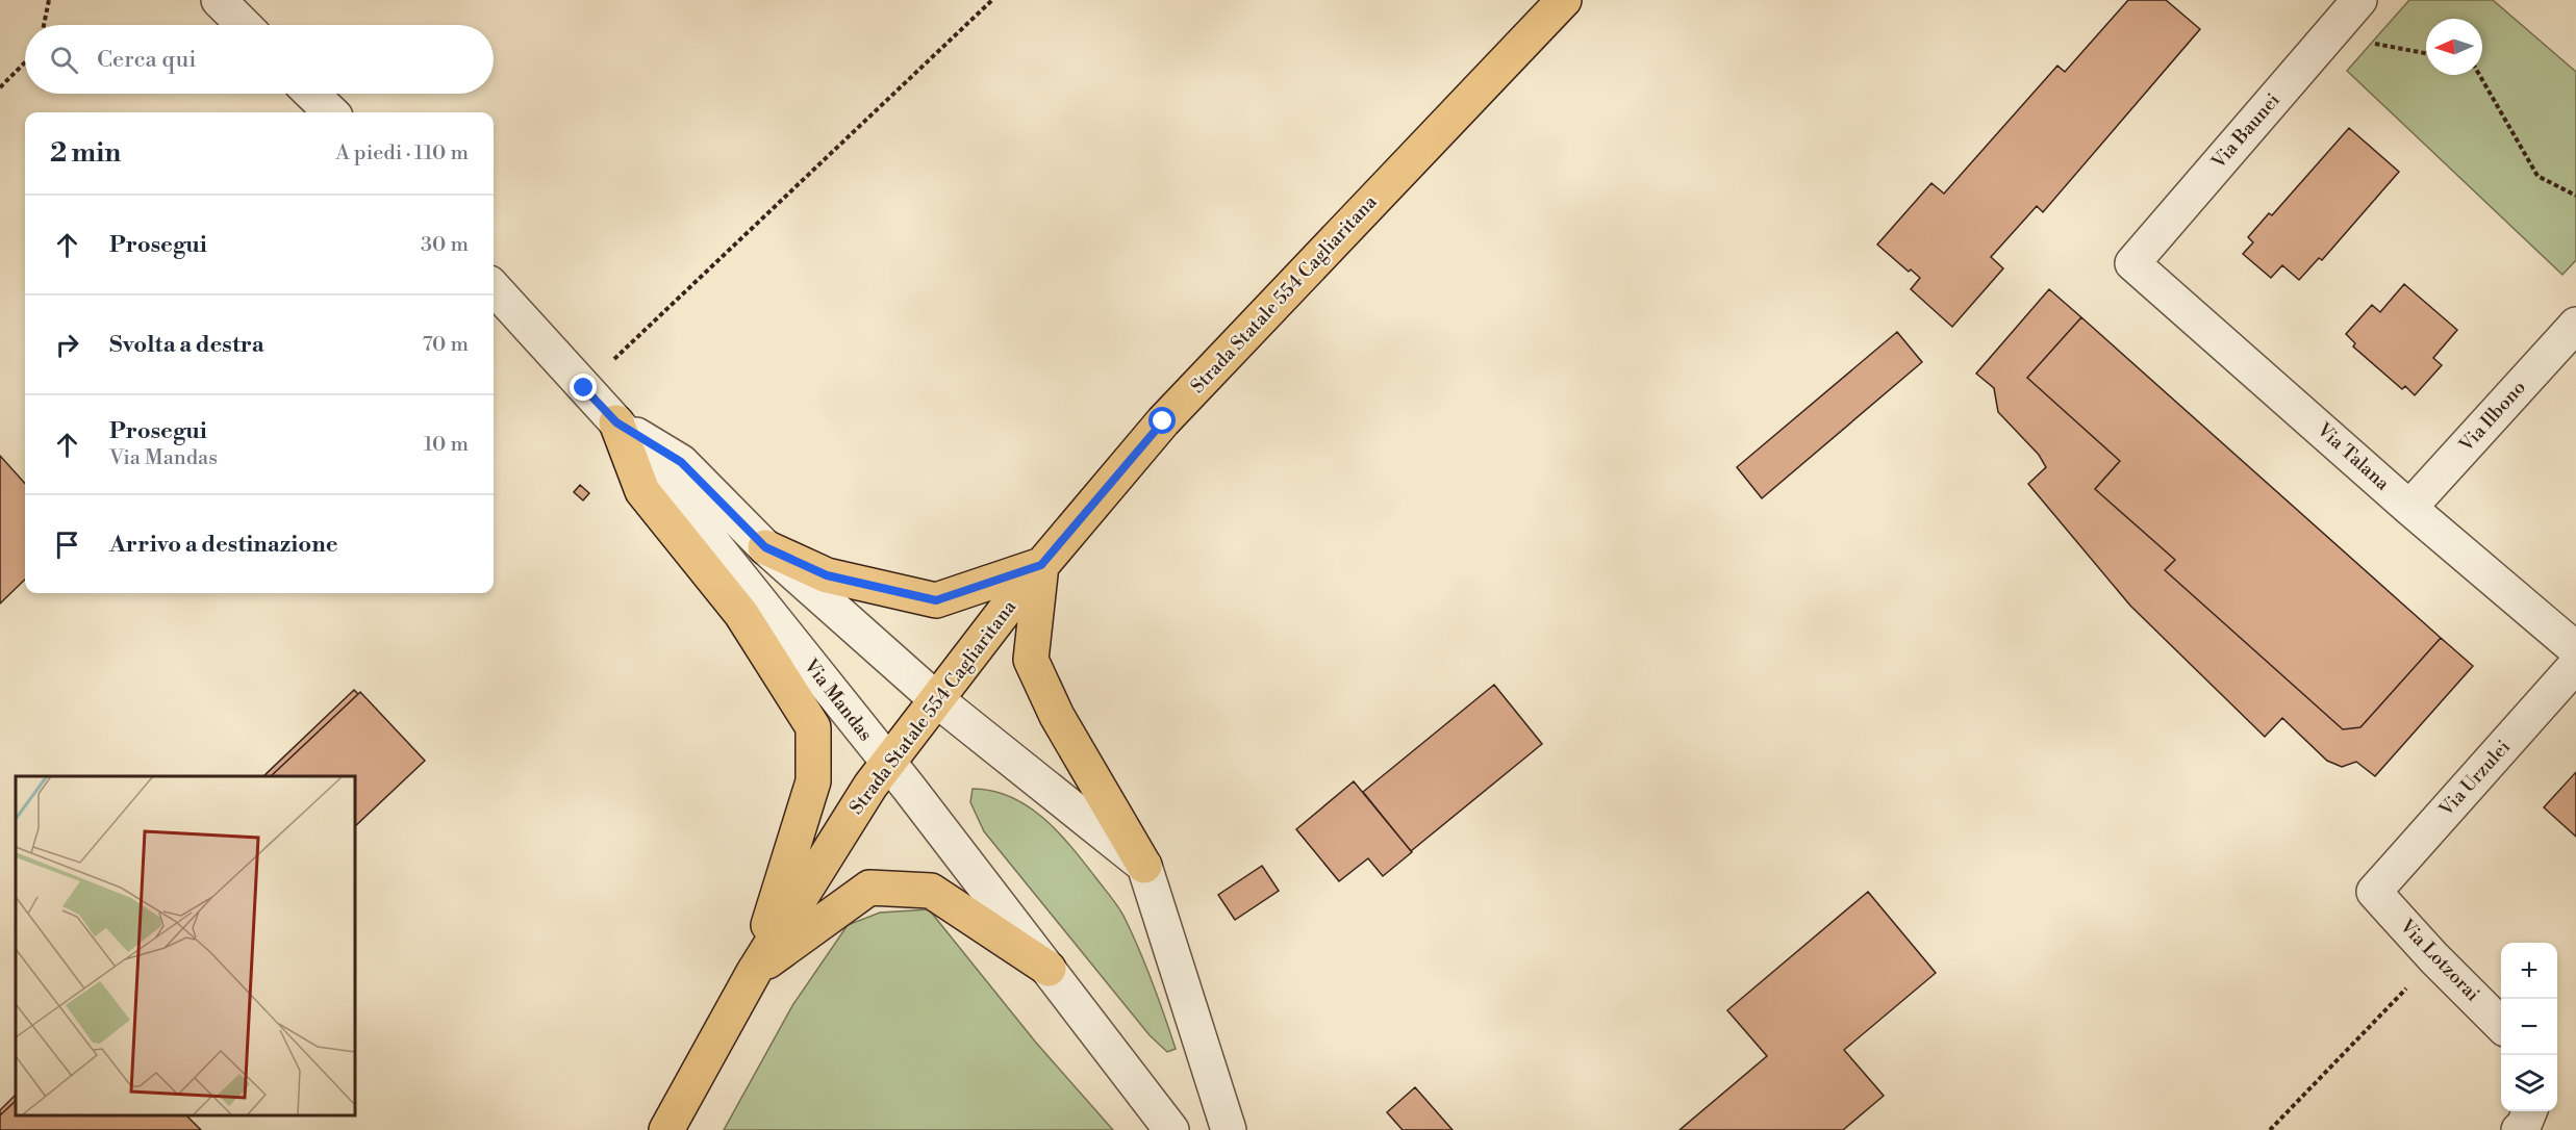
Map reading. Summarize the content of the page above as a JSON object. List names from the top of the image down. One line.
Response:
{"streets":{"main road":["Strada Statale 554 Cagliaritana"],"street":["Via Baunei","Via Ilbono","Via Talana","Via Mandas","Via Urzulei","Via Lotzorai"]},"crossings":[["Via Baunei","Via Talana"],["Strada Statale 554 Cagliaritana","Via Mandas"],["Via Ilbono","Via Talana"],["Via Urzulei","Via Lotzorai"]],"north":"left","page":{"search":"Cerca qui","heading":["2 min","A piedi · 110 m"],"list":[["Prosegui","30 m"],["Svolta a destra","70 m"],["Prosegui","Via Mandas","10 m"],"Arrivo a destinazione"],"map_buttons":["+","−"]}}
